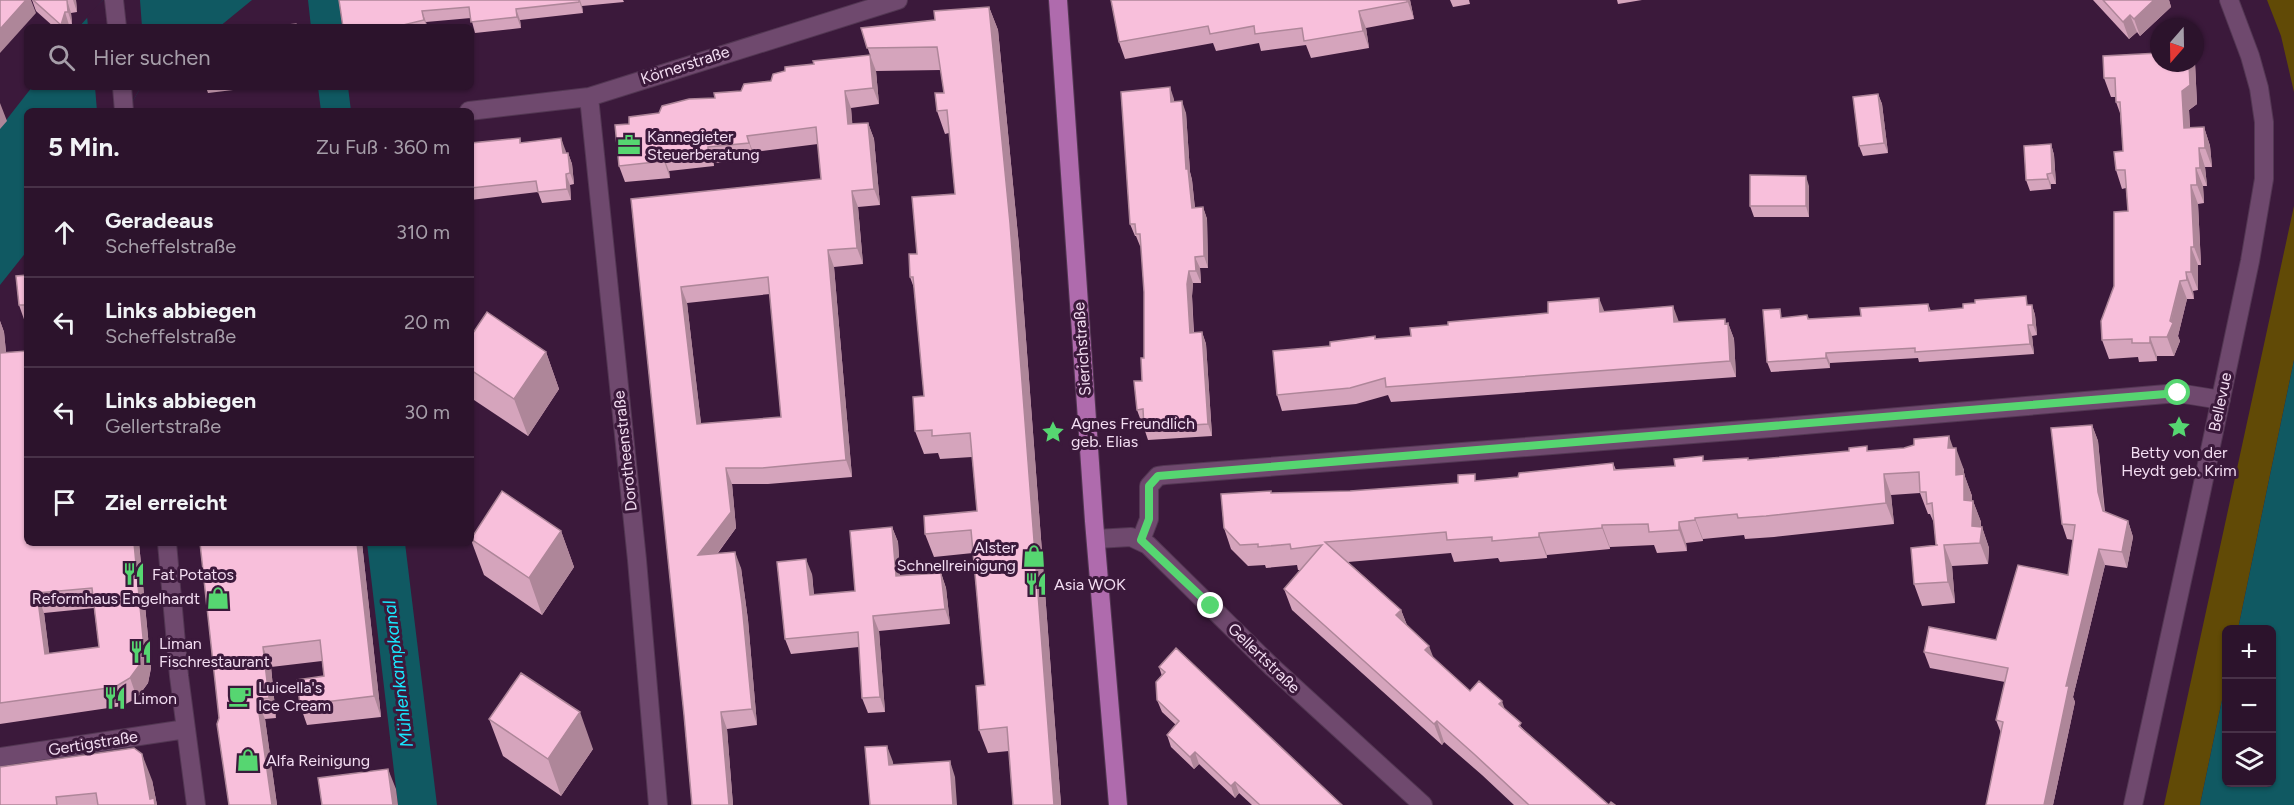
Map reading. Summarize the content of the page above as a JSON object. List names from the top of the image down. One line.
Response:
{"streets":{"main road":["Sierichstraße"],"street":["Körnerstraße","Bellevue","Dorotheenstraße","Gellertstraße","Gertigstraße"]},"crossings":[["Körnerstraße","Dorotheenstraße"]],"water":["Mühlenkampkanal"],"places":{"office":["Kannegieter Steuerberatung"],"place":["Betty von der Heydt geb. Krim","Agnes Freundlich geb. Elias"],"shop":["Alster Schnellreinigung","Reformhaus Engelhardt","Alfa Reinigung"],"restaurant":["Fat Potatos","Asia WOK","Liman Fischrestaurant","Limon"],"cafe":["Luicella's Ice Cream"]},"north":"bottom","page":{"search":"Hier suchen","heading":["5 Min.","Zu Fuß · 360 m"],"list":[["Geradeaus","Scheffelstraße","310 m"],["Links abbiegen","Scheffelstraße","20 m"],["Links abbiegen","Gellertstraße","30 m"],"Ziel erreicht"],"map_buttons":["+","−"]}}
